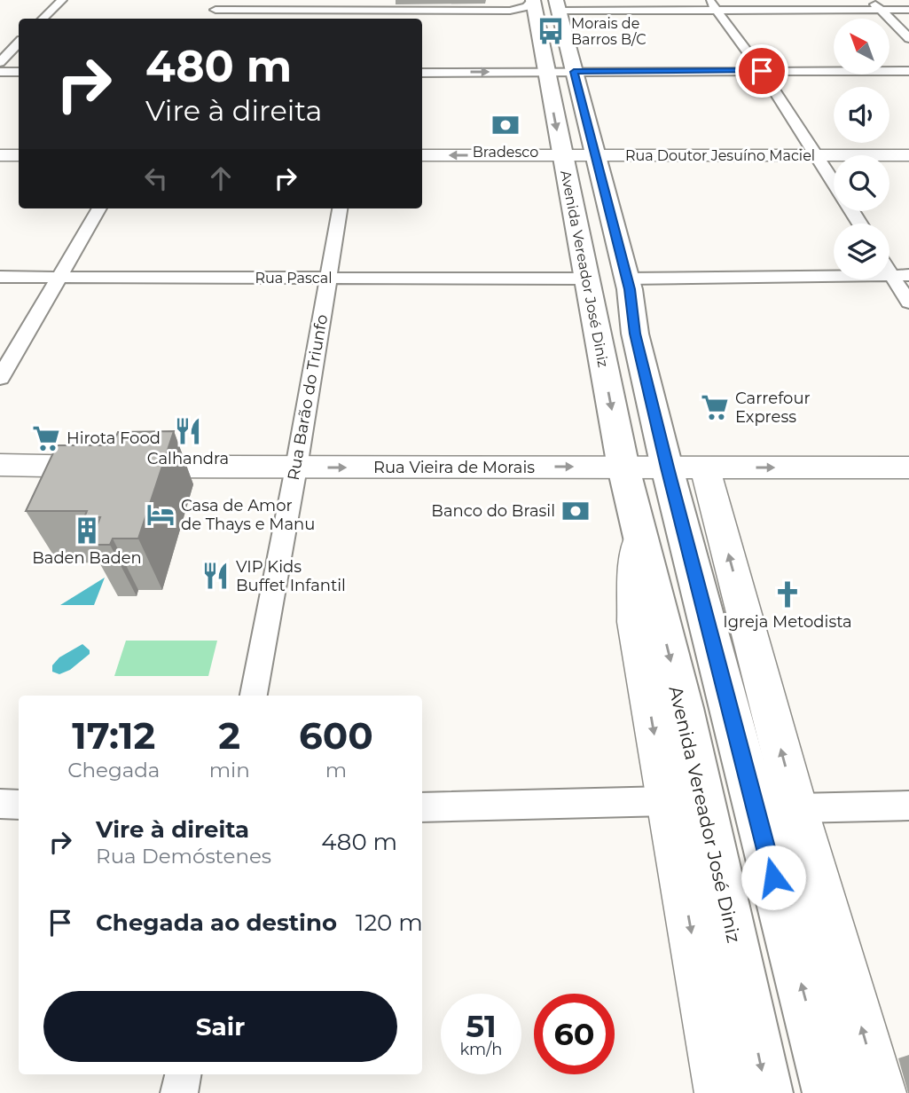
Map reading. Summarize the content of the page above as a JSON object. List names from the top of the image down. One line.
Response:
{"streets":{"main road":["Avenida Vereador José Diniz"],"street":["Rua Doutor Jesuíno Maciel","Rua Pascal","Rua Barão do Triunfo","Rua Vieira de Morais"]},"crossings":[["Rua Doutor Jesuíno Maciel","Avenida Vereador José Diniz"],["Avenida Vereador José Diniz","Rua Pascal"],["Avenida Vereador José Diniz","Rua Vieira de Morais"],["Rua Pascal","Rua Barão do Triunfo"],["Rua Barão do Triunfo","Rua Vieira de Morais"]],"places":{"bus stop":["Morais de Barros B/C"],"bank":["Bradesco","Banco do Brasil"],"supermarket":["Carrefour Express","Hirota Food"],"restaurant":["Calhandra","VIP Kids Buffet Infantil"],"hotel":["Casa de Amor de Thays e Manu"],"building":["Baden Baden"],"church":["Igreja Metodista"]},"north":"top left","page":{"turn":["480 m","Vire à direita"],"eta":["17:12","Chegada","2","min","600","m"],"list":[{"name":"Vire à direita","note":"Rua Demóstenes","value":"480 m"},{"name":"Chegada ao destino","value":"120 m"}],"buttons":"Sair","speed":"51 km/h","limit":"60"}}
